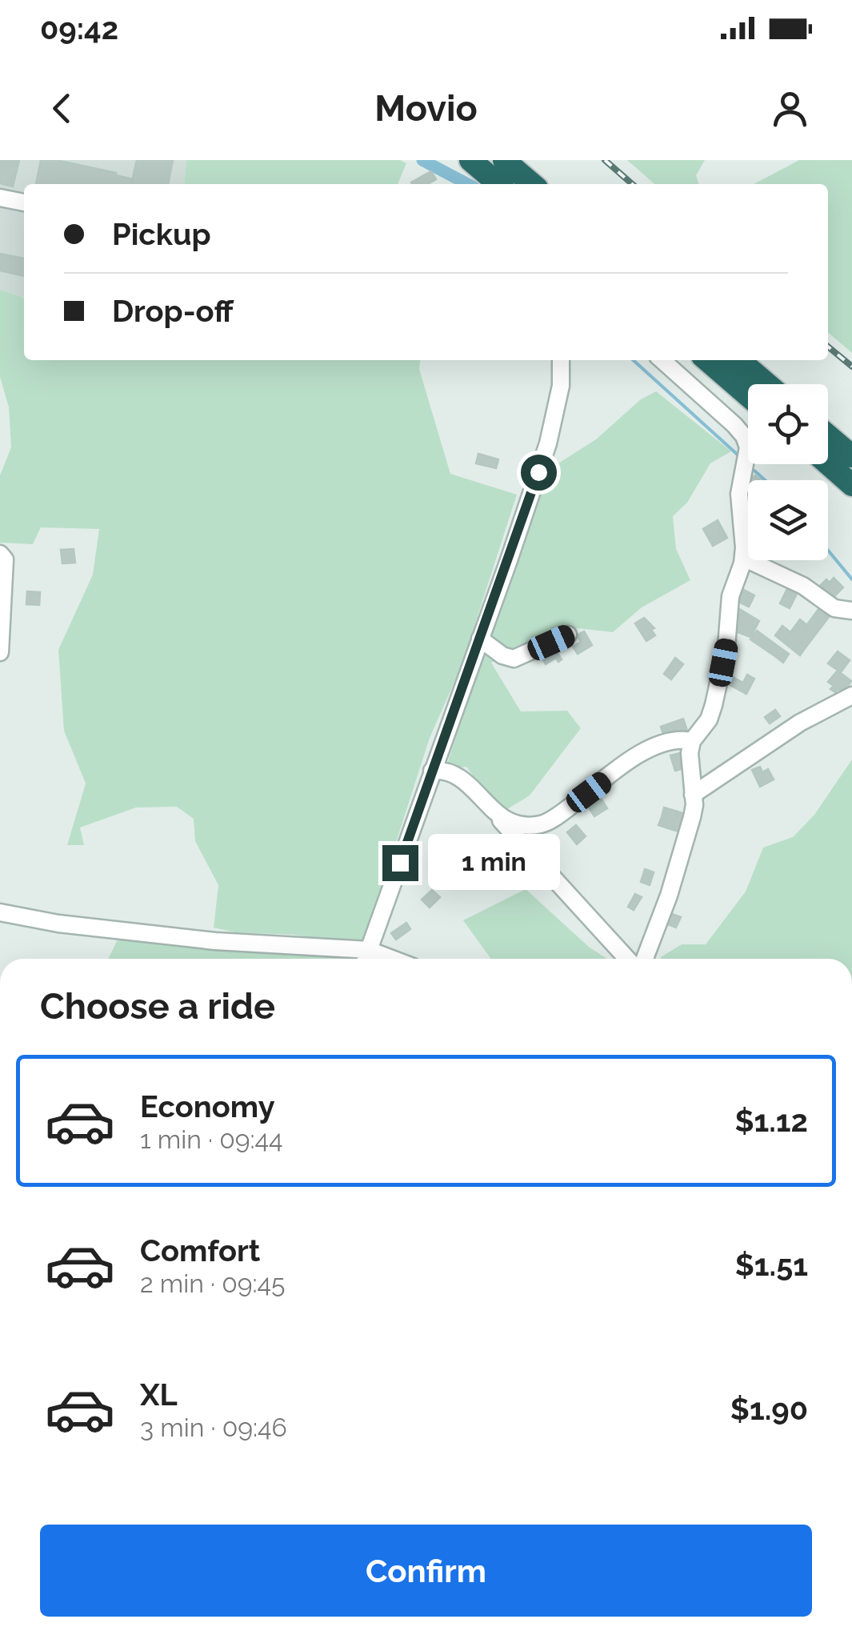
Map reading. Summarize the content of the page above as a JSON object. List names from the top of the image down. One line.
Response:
{"page":{"status":"09:42","header":"Movio","banner":["Pickup","Drop-off"],"bubble":"1 min","heading":"Choose a ride","list":[{"name":"Economy","note":"1 min · 09:44","value":"$1.12"},{"name":"Comfort","note":"2 min · 09:45","value":"$1.51"},{"name":"XL","note":"3 min · 09:46","value":"$1.90"}],"buttons":"Confirm"}}
